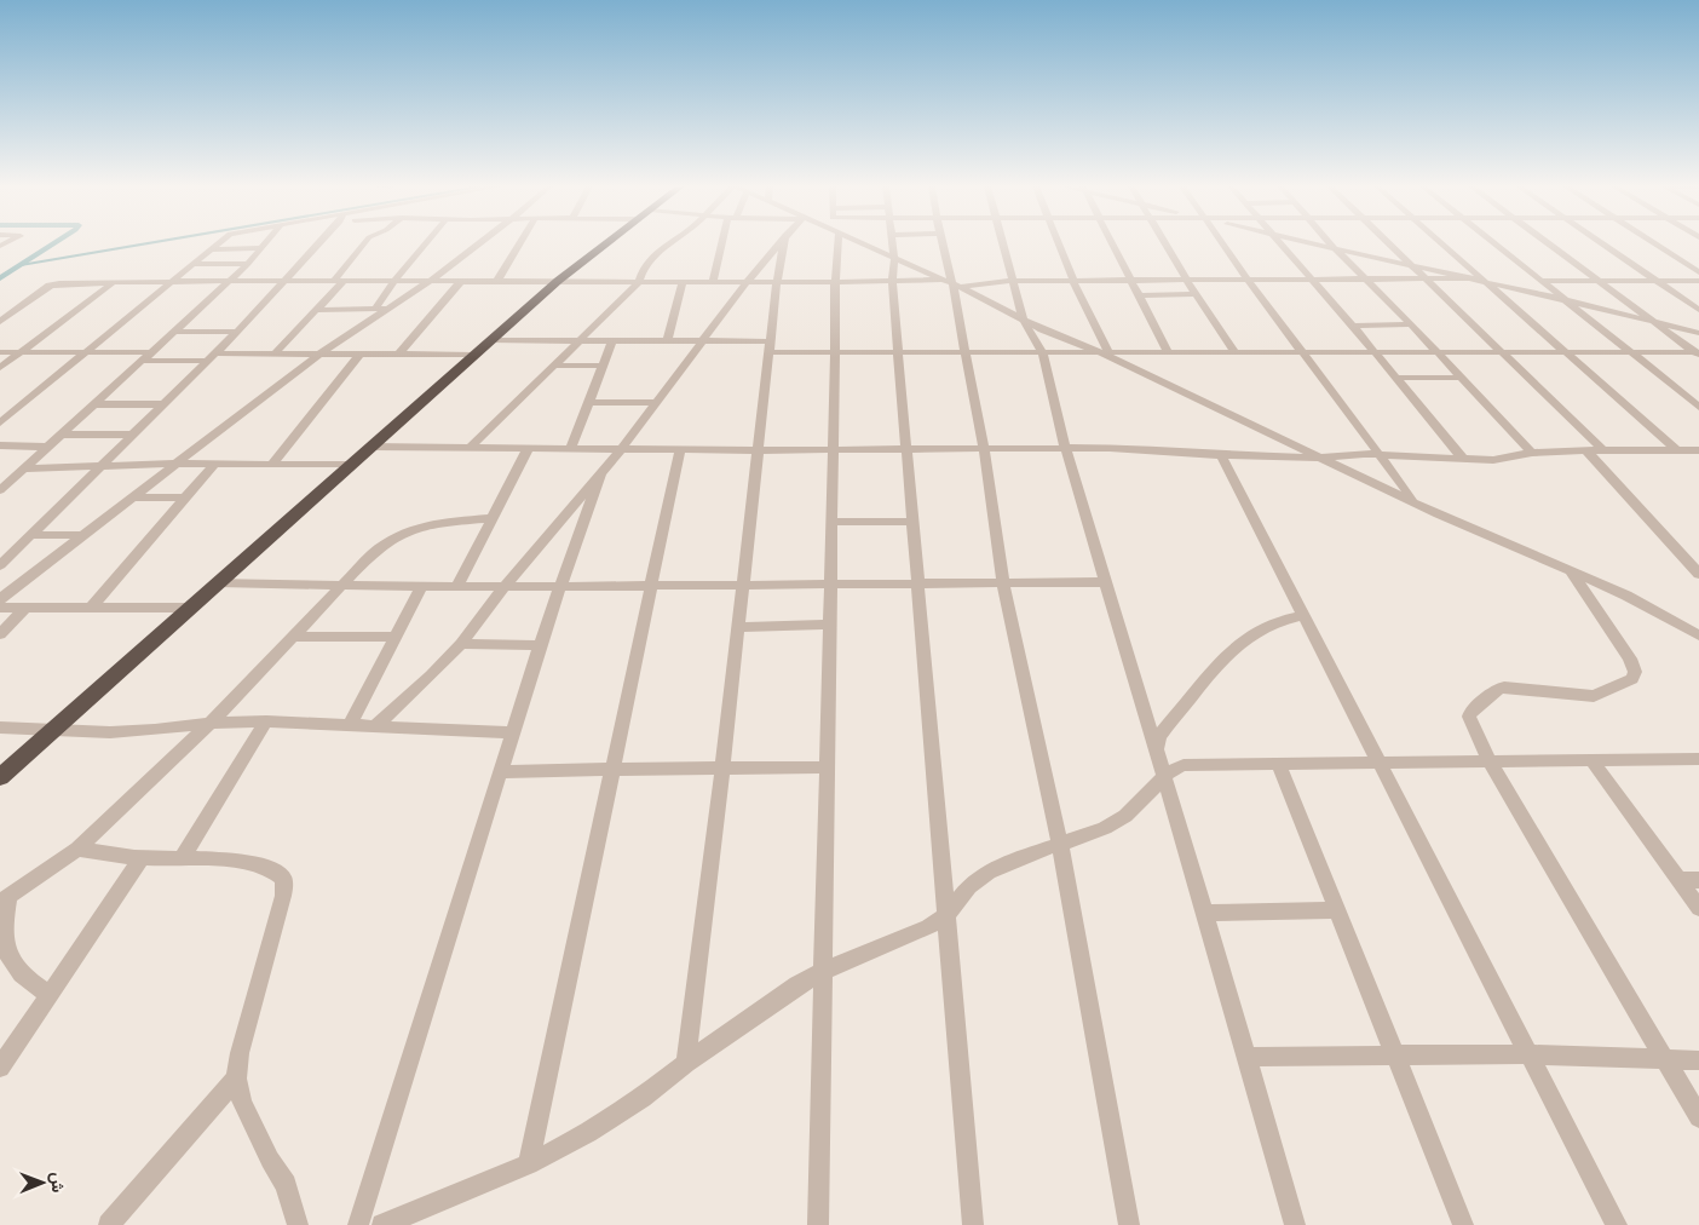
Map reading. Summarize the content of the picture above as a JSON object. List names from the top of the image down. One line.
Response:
{"north":"right"}
